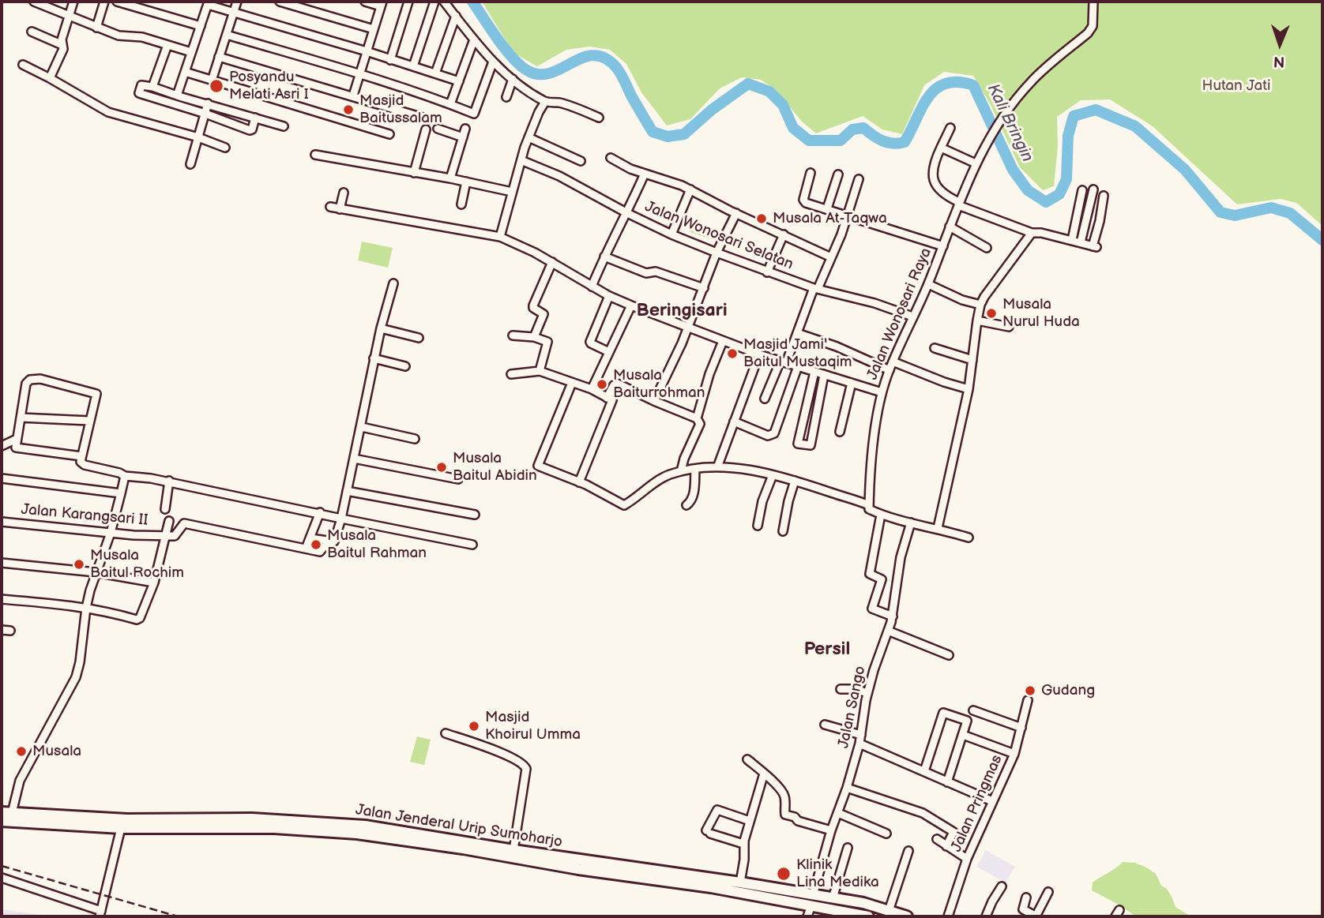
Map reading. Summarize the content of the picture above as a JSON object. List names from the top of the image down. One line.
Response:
{"streets":{"highway":["Jalan Jenderal Urip Sumoharjo"],"street":["Jalan Wonosari Selatan","Jalan Wonosari Raya","Jalan Karangsari II","Jalan Sango","Jalan Pringmas"]},"crossings":[["Jalan Wonosari Selatan","Jalan Wonosari Raya"],["Jalan Sango","Jalan Jenderal Urip Sumoharjo"]],"districts":["Beringisari","Persil"],"water":["Kali Bringin"],"parks":["Hutan Jati"],"places":["Posyandu Melati Asri I","Masjid Baitussalam","Musala At-Taqwa","Musala Nurul Huda","Masjid Jami' Baitul Mustaqim","Musala Baiturrohman","Musala Baitul Abidin","Musala Baitul Rahman","Musala Baitul Rochim","Gudang","Masjid Khoirul Umma","Musala","Klinik Lina Medika"],"north":"bottom"}
